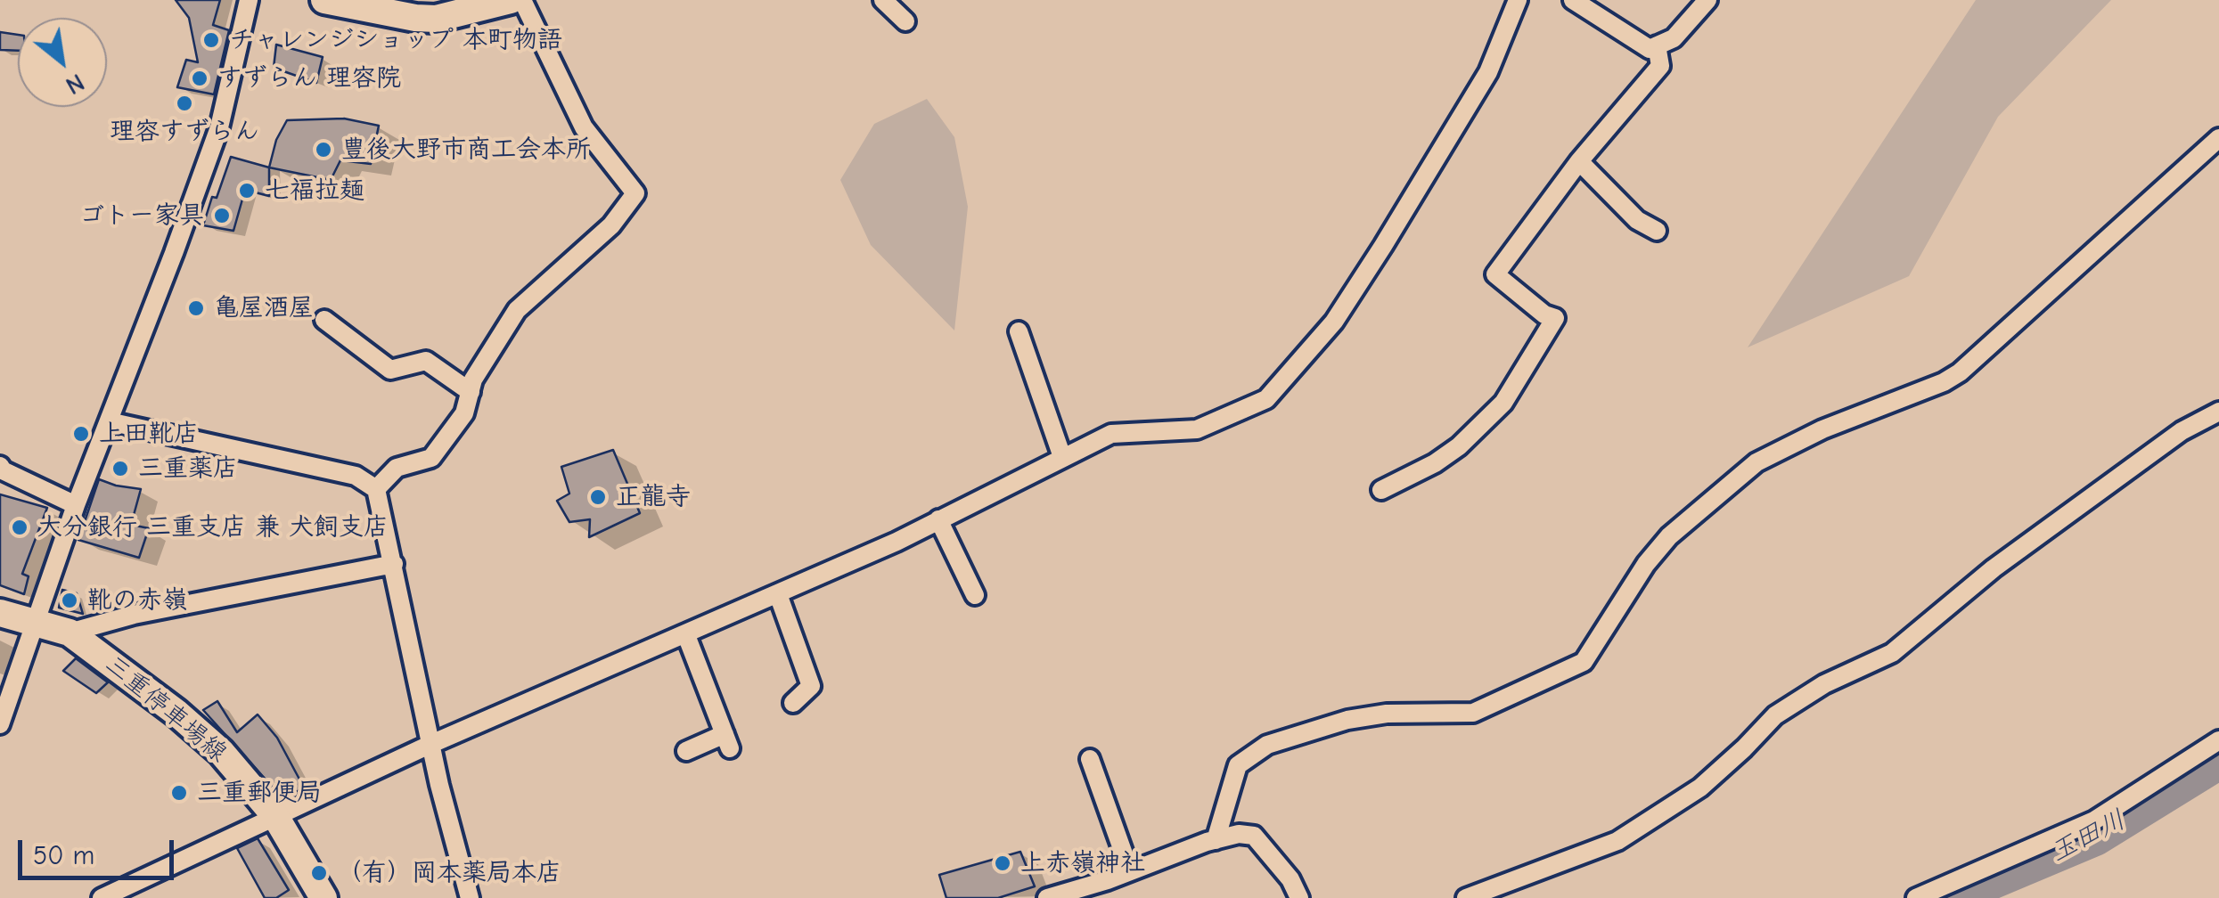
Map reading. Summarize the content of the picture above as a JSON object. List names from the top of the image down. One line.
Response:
{"streets":{"main road":["三重停車場線"]},"water":["玉田川"],"places":["チャレンジショップ 本町物語","すずらん 理容院","理容すずらん","豊後大野市商工会本所","七福拉麺","ゴトー家具","亀屋酒屋","上田靴店","三重薬店","正龍寺","大分銀行 三重支店 兼 犬飼支店","靴の赤嶺","三重郵便局","上赤嶺神社","（有）岡本薬局本店"],"scale_bar":"50 m","north":"bottom right"}
